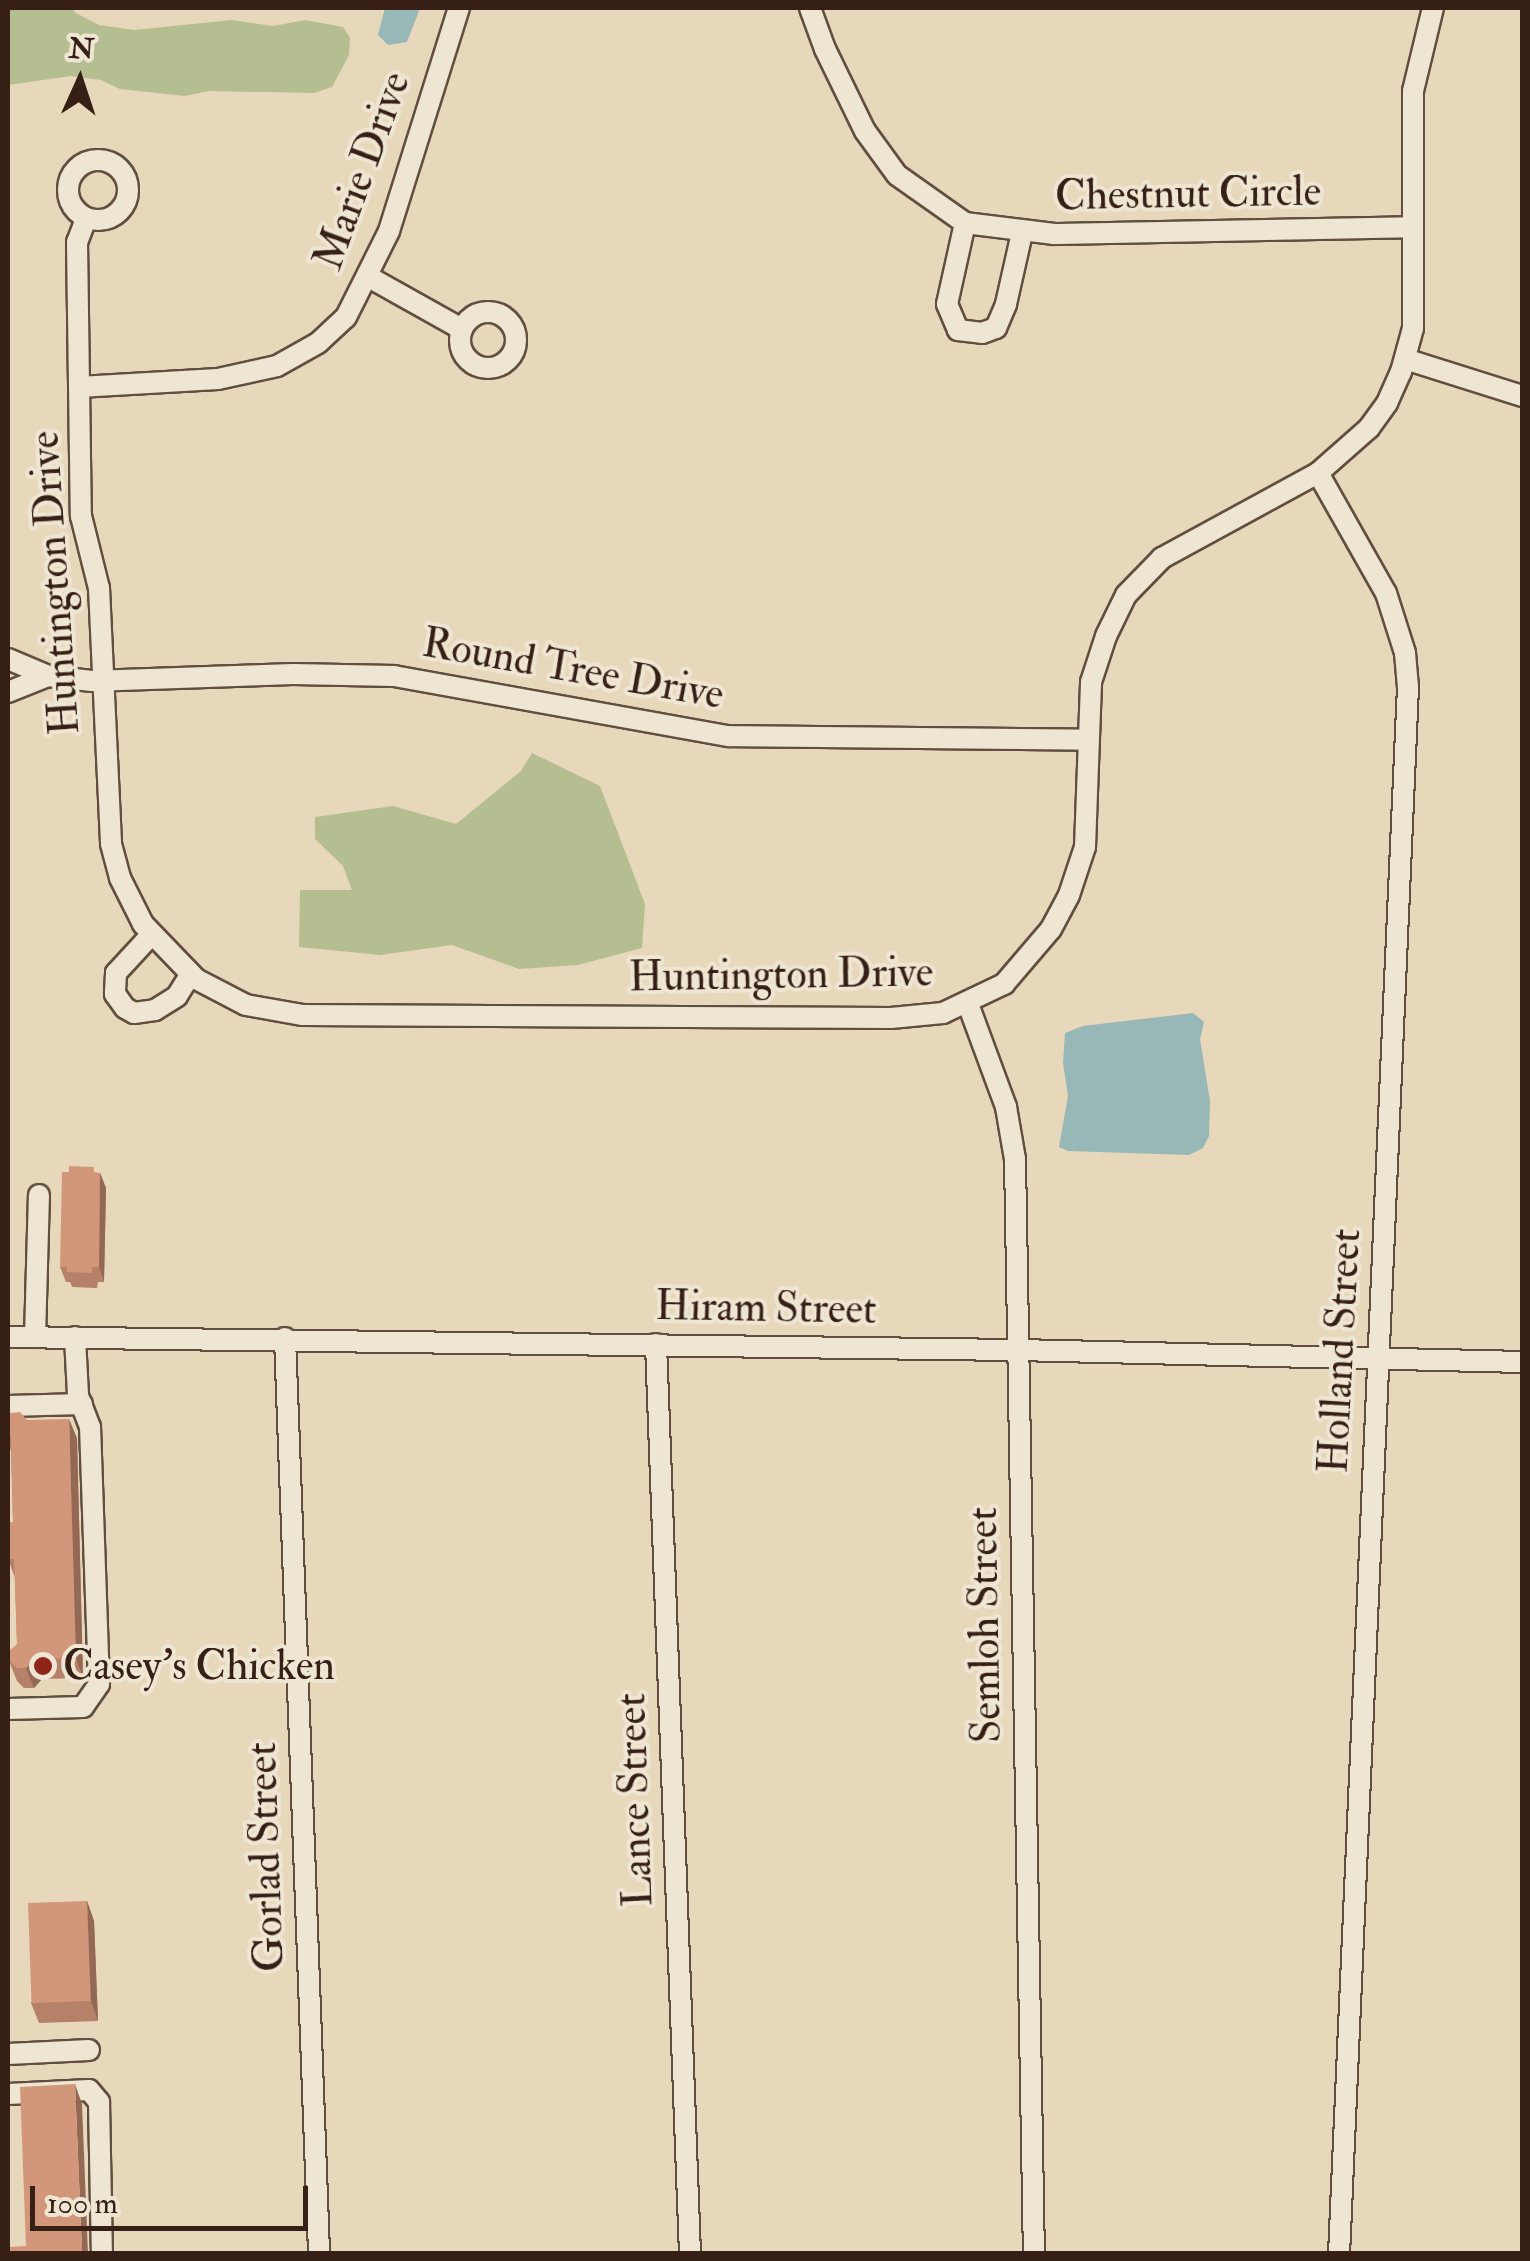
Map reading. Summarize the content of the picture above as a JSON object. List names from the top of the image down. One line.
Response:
{"streets":{"street":["Marie Drive","Chestnut Circle","Huntington Drive","Round Tree Drive","Hiram Street","Holland Street","Semloh Street","Lance Street","Gorlad Street"]},"crossings":[["Marie Drive","Huntington Drive"],["Chestnut Circle","Huntington Drive"],["Huntington Drive","Round Tree Drive"],["Huntington Drive","Holland Street"],["Huntington Drive","Semloh Street"],["Hiram Street","Holland Street"],["Hiram Street","Semloh Street"],["Hiram Street","Lance Street"],["Hiram Street","Gorlad Street"]],"places":["Casey's Chicken"],"scale_bar":"100 m","north":"top"}
